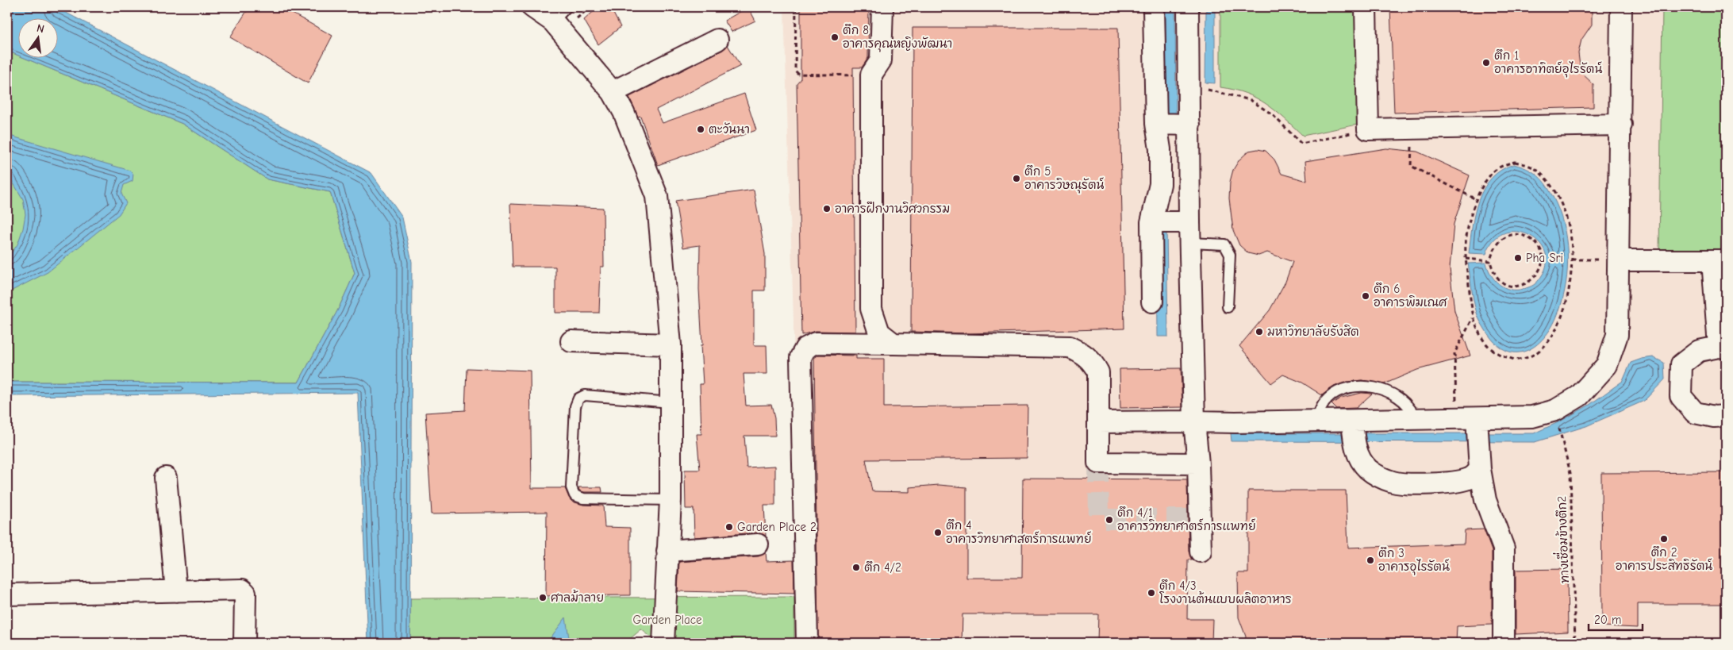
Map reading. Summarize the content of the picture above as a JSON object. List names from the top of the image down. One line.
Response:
{"streets":{"path":["ทางเชื่อมข้างตึก2"]},"parks":["Garden Place"],"places":["ตึก 8 อาคารคุณหญิงพัฒนา","ตึก 1 อาคารอาทิตย์อุไรรัตน์","ตะวันนา","ตึก 5 อาคารวิษณุรัตน์","อาคารฝึกงานวิศวกรรม","Pha Sri","ตึก 6 อาคารพิฆเณศ","มหาวิทยาลัยรังสิต","ตึก 4/1 อาคารวิทยาศาตร์การแพทย์","Garden Place 2","ตึก 4 อาคารวิทยาศาสตร์การแพทย์","ตึก 2 อาคารประสิทธิรัตน์","ตึก 3 อาคารอุไรรัตน์","ตึก 4/2","ตึก 4/3 โรงงานต้นแบบผลิตอาหาร","ศาลม้าลาย"],"scale_bar":"20 m","north":"top"}
